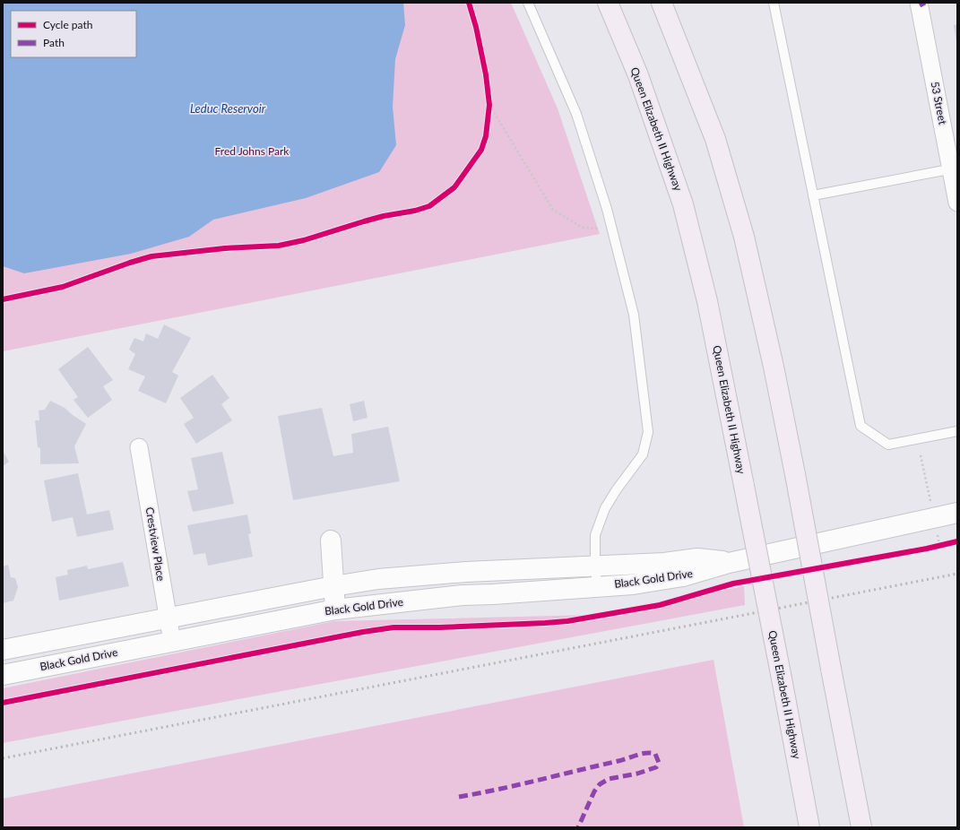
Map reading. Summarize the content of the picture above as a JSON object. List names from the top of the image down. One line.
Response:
{"streets":{"highway":["Queen Elizabeth II Highway"],"main road":["Black Gold Drive"],"street":["53 Street","Crestview Place"]},"crossings":[["Crestview Place","Black Gold Drive"]],"water":["Leduc Reservoir"],"parks":["Fred Johns Park"],"legend":["Cycle path","Path"]}
